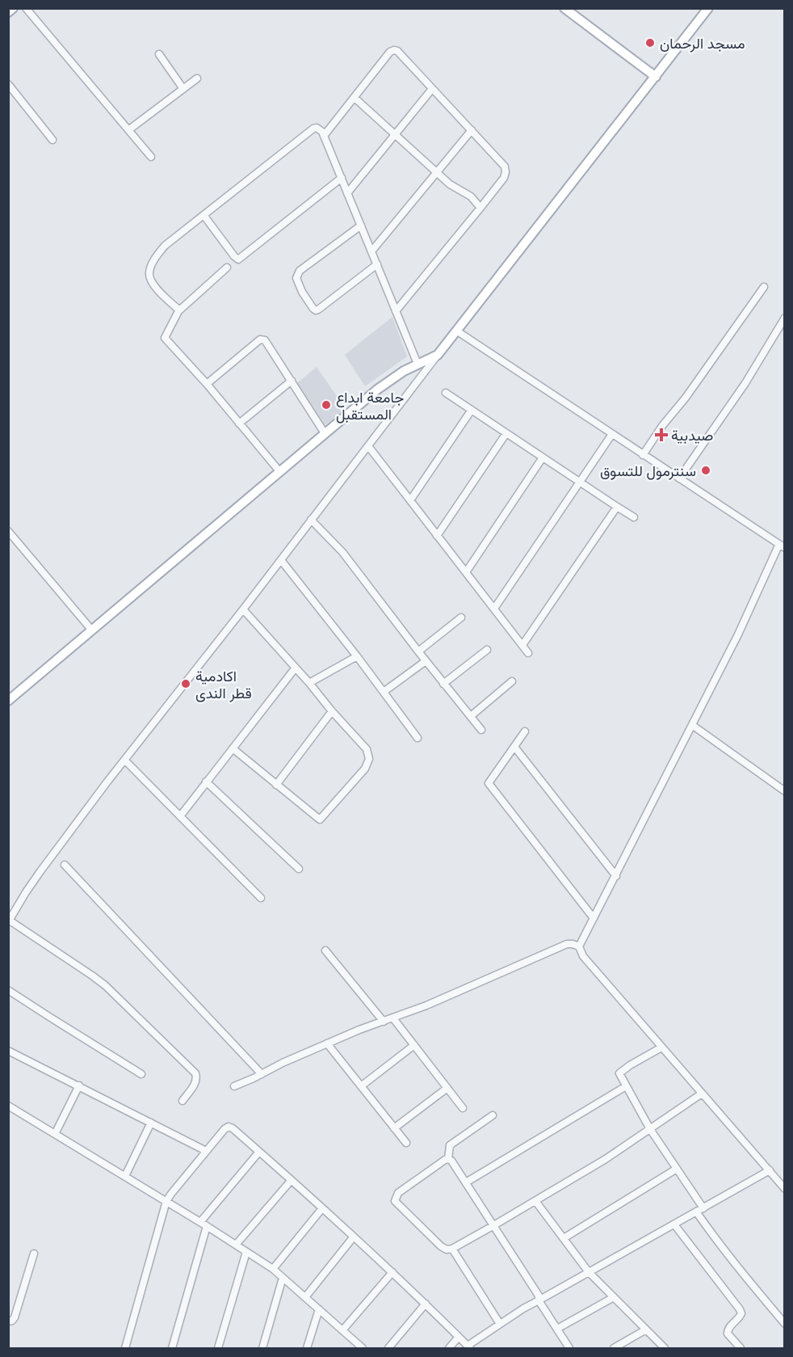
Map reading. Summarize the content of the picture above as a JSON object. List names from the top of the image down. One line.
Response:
{"places":{"other":["مسجد الرحمان","جامعة ابداع المستقبل","سنترمول للتسوق","اكادمية قطر الندى"],"health":["صيدبية"]}}
